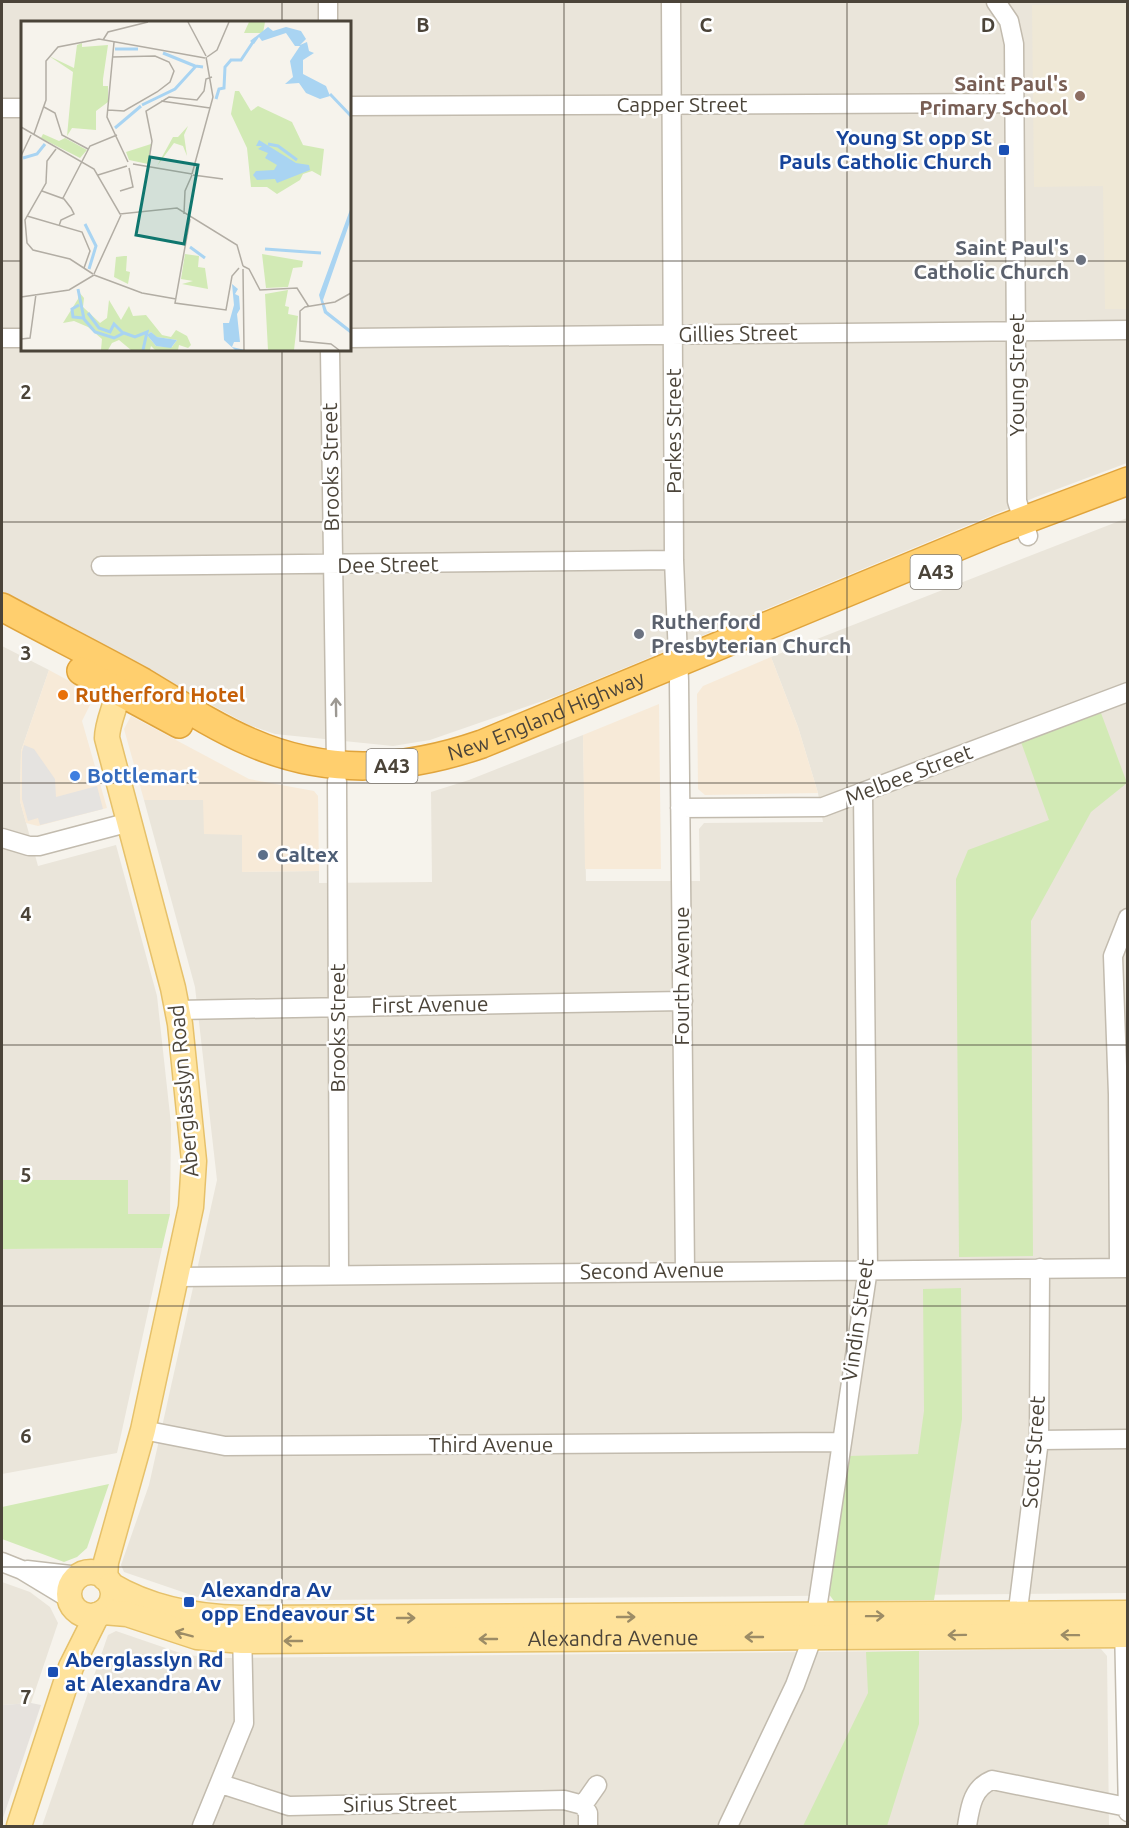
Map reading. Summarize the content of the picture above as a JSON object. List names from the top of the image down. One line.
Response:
{"streets":{"highway":["A43","New England Highway"],"main road":["Aberglasslyn Road","Alexandra Avenue"],"street":["Capper Street","Gillies Street","Young Street","Parkes Street","Brooks Street","Dee Street","Melbee Street","Fourth Avenue","First Avenue","Second Avenue","Vindin Street","Third Avenue","Scott Street","Sirius Street"]},"crossings":[["Capper Street","Young Street"],["Capper Street","Parkes Street"],["Gillies Street","Young Street"],["Gillies Street","Parkes Street"],["Young Street","New England Highway"],["Parkes Street","Dee Street"],["Parkes Street","New England Highway"],["Parkes Street","Fourth Avenue"],["Brooks Street","Dee Street"],["Brooks Street","New England Highway"],["Brooks Street","First Avenue"],["Brooks Street","Second Avenue"],["New England Highway","Fourth Avenue"],["New England Highway","Aberglasslyn Road"],["Melbee Street","Fourth Avenue"],["Melbee Street","Vindin Street"],["Fourth Avenue","First Avenue"],["Fourth Avenue","Second Avenue"],["First Avenue","Aberglasslyn Road"],["Aberglasslyn Road","Second Avenue"],["Aberglasslyn Road","Third Avenue"],["Aberglasslyn Road","Alexandra Avenue"],["Second Avenue","Vindin Street"],["Second Avenue","Scott Street"],["Vindin Street","Third Avenue"],["Vindin Street","Alexandra Avenue"],["Scott Street","Alexandra Avenue"]],"places":{"other":["Saint Paul's Primary School","Saint Paul's Catholic Church","Rutherford Presbyterian Church","Rutherford Hotel","Bottlemart","Caltex"],"transit":["Young St opp St Pauls Catholic Church","Alexandra Av opp Endeavour St","Aberglasslyn Rd at Alexandra Av"]},"grid":{"columns":["B","C","D"],"rows":["2","3","4","5","6","7"]}}
